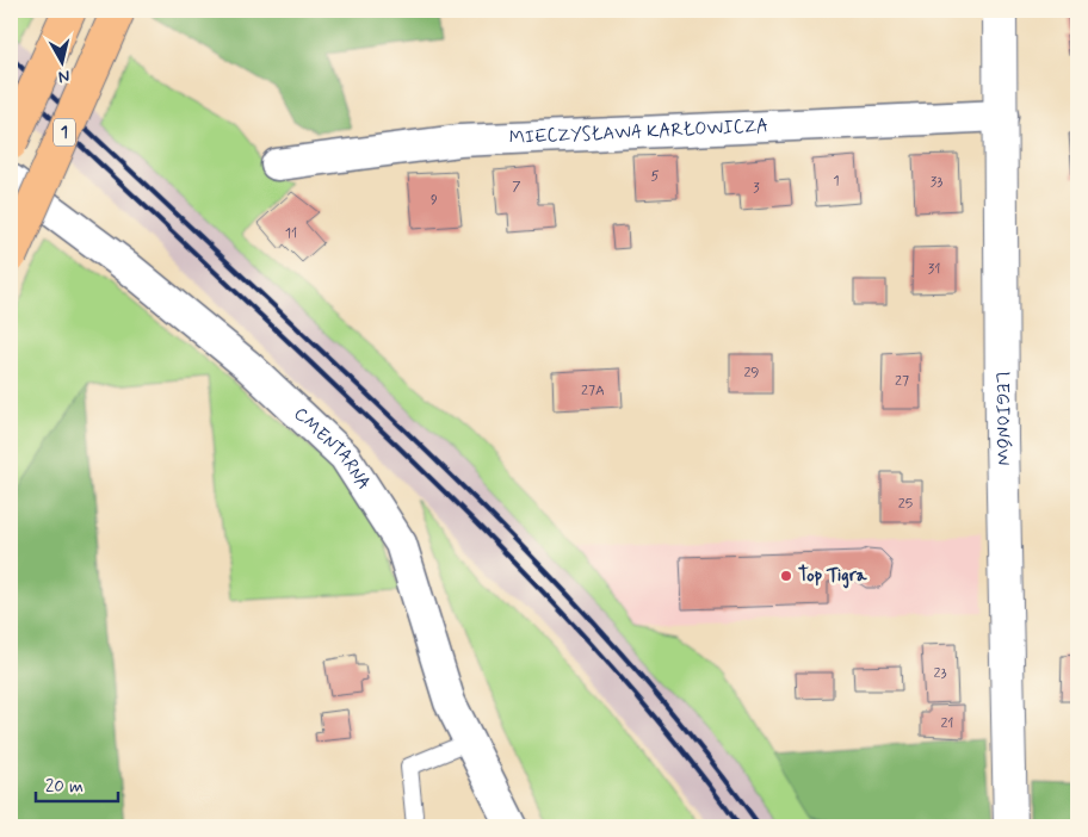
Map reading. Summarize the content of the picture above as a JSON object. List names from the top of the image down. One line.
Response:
{"streets":{"main road":["1"],"street":["MIECZYSŁAWA KARŁOWICZA","LEGIONÓW","CMENTARNA"]},"crossings":[["MIECZYSŁAWA KARŁOWICZA","LEGIONÓW"]],"places":["Top Tigra"],"house_numbers":["5","1","33","7","3","9","11","31","29","27","27A","25","23","21"],"scale_bar":"20 m","north":"bottom"}
